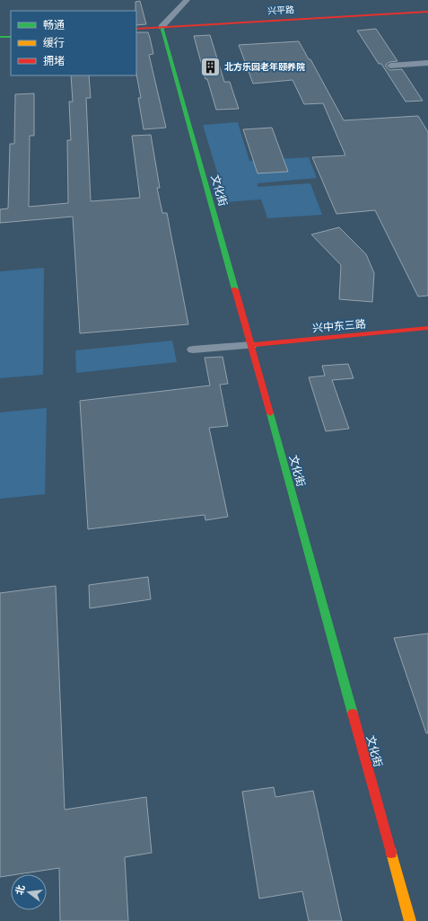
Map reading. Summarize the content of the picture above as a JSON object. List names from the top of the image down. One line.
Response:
{"streets":{"street":["兴平路","文化街","兴中东三路"]},"crossings":[["兴平路","文化街"],["文化街","兴中东三路"]],"places":{"building":["北方乐园老年颐养院"]},"legend":["畅通","缓行","拥堵"],"north":"left"}
